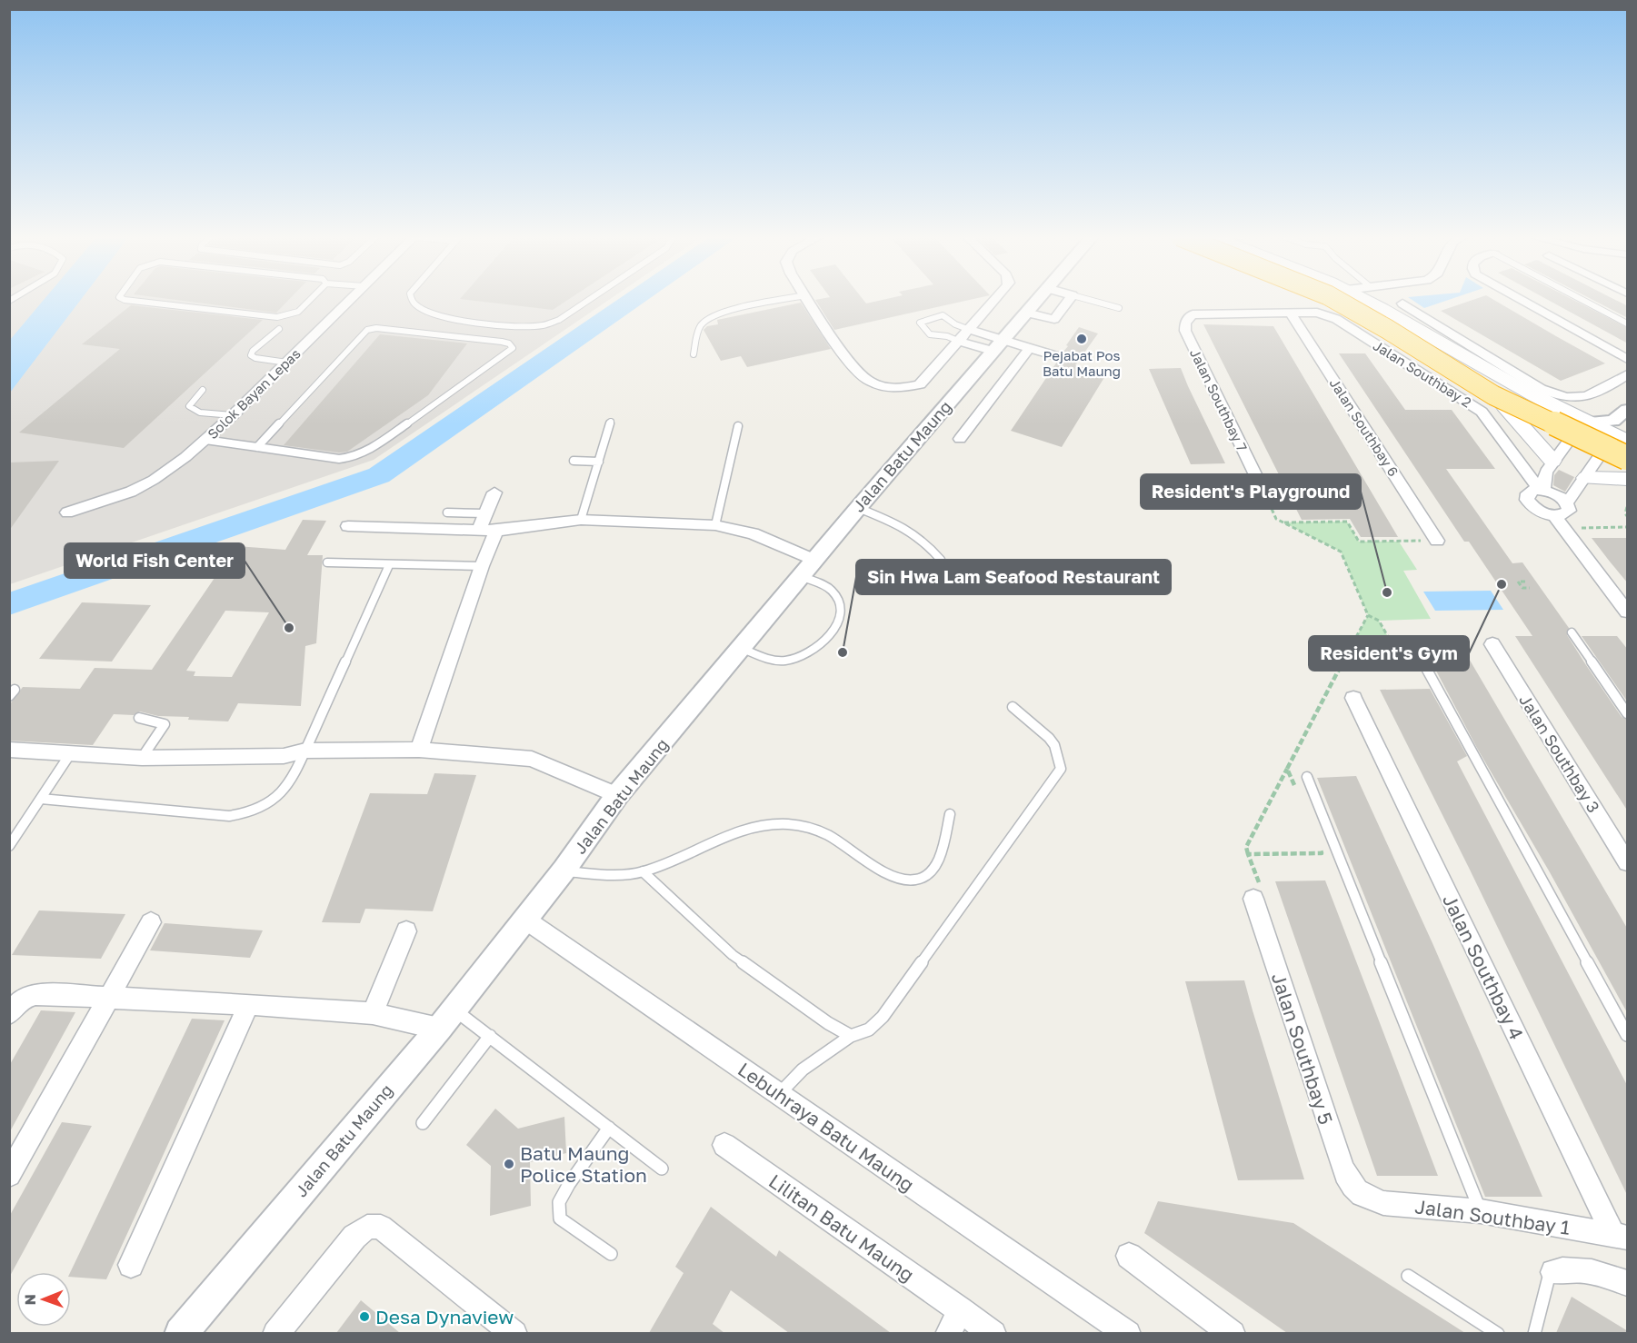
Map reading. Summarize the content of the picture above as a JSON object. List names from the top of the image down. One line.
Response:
{"streets":{"street":["Jalan Southbay 2","Solok Bayan Lepas","Jalan Southbay 7","Jalan Southbay 6","Jalan Batu Maung","Jalan Southbay 3","Jalan Southbay 4","Jalan Southbay 5","Lebuhraya Batu Maung","Jalan Southbay 1","Lilitan Batu Maung"]},"crossings":[["Jalan Southbay 2","Jalan Southbay 7"],["Jalan Southbay 2","Jalan Southbay 6"],["Jalan Batu Maung","Lebuhraya Batu Maung"],["Jalan Southbay 4","Jalan Southbay 1"],["Jalan Southbay 5","Jalan Southbay 1"]],"places":["Pejabat Pos Batu Maung","Resident's Gym","Resident's Playground","World Fish Center","Sin Hwa Lam Seafood Restaurant","Batu Maung Police Station","Desa Dynaview"],"north":"left"}
